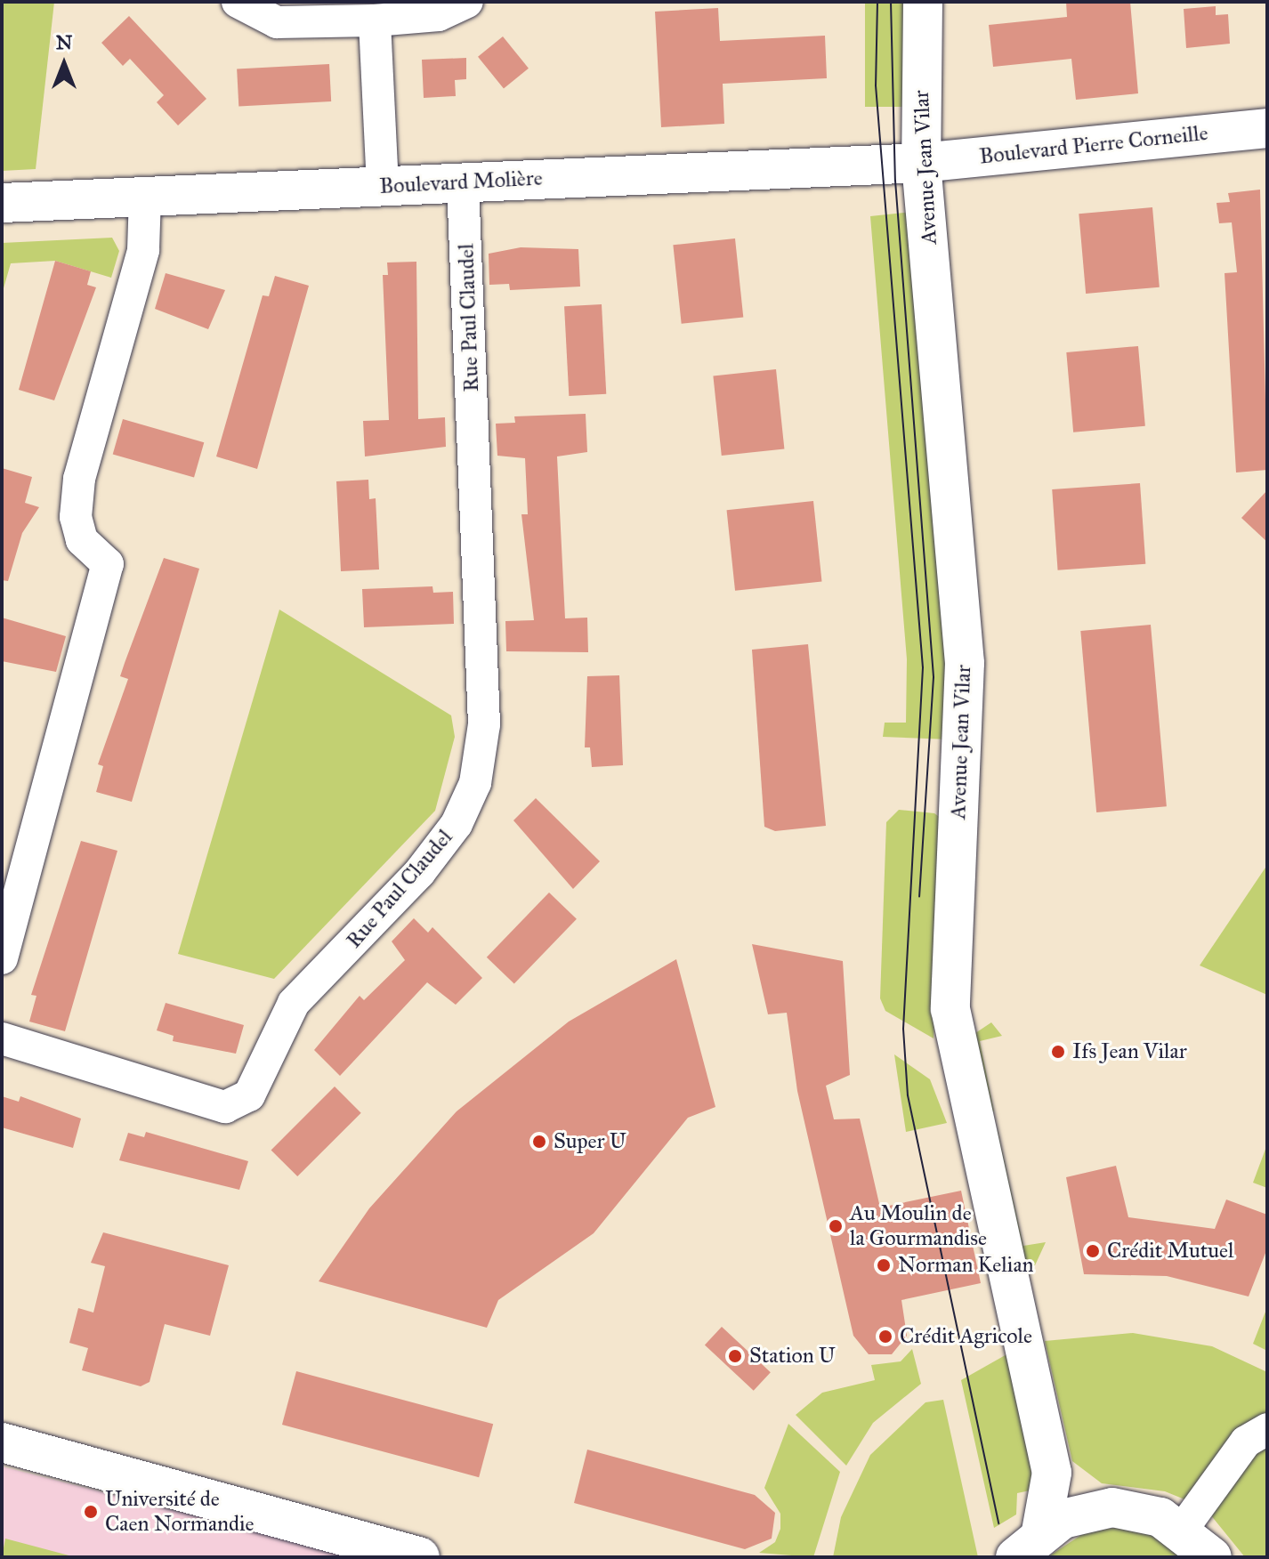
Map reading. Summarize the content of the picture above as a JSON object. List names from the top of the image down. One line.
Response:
{"streets":{"main road":["Boulevard Pierre Corneille","Avenue Jean Vilar","Boulevard Molière"],"street":["Rue Paul Claudel"]},"crossings":[["Boulevard Pierre Corneille","Avenue Jean Vilar"],["Boulevard Pierre Corneille","Boulevard Molière"],["Avenue Jean Vilar","Boulevard Molière"],["Boulevard Molière","Rue Paul Claudel"]],"places":["Ifs Jean Vilar","Super U","Au Moulin de la Gourmandise","Crédit Mutuel","Norman Kelian","Crédit Agricole","Station U","Université de Caen Normandie"],"north":"top"}
